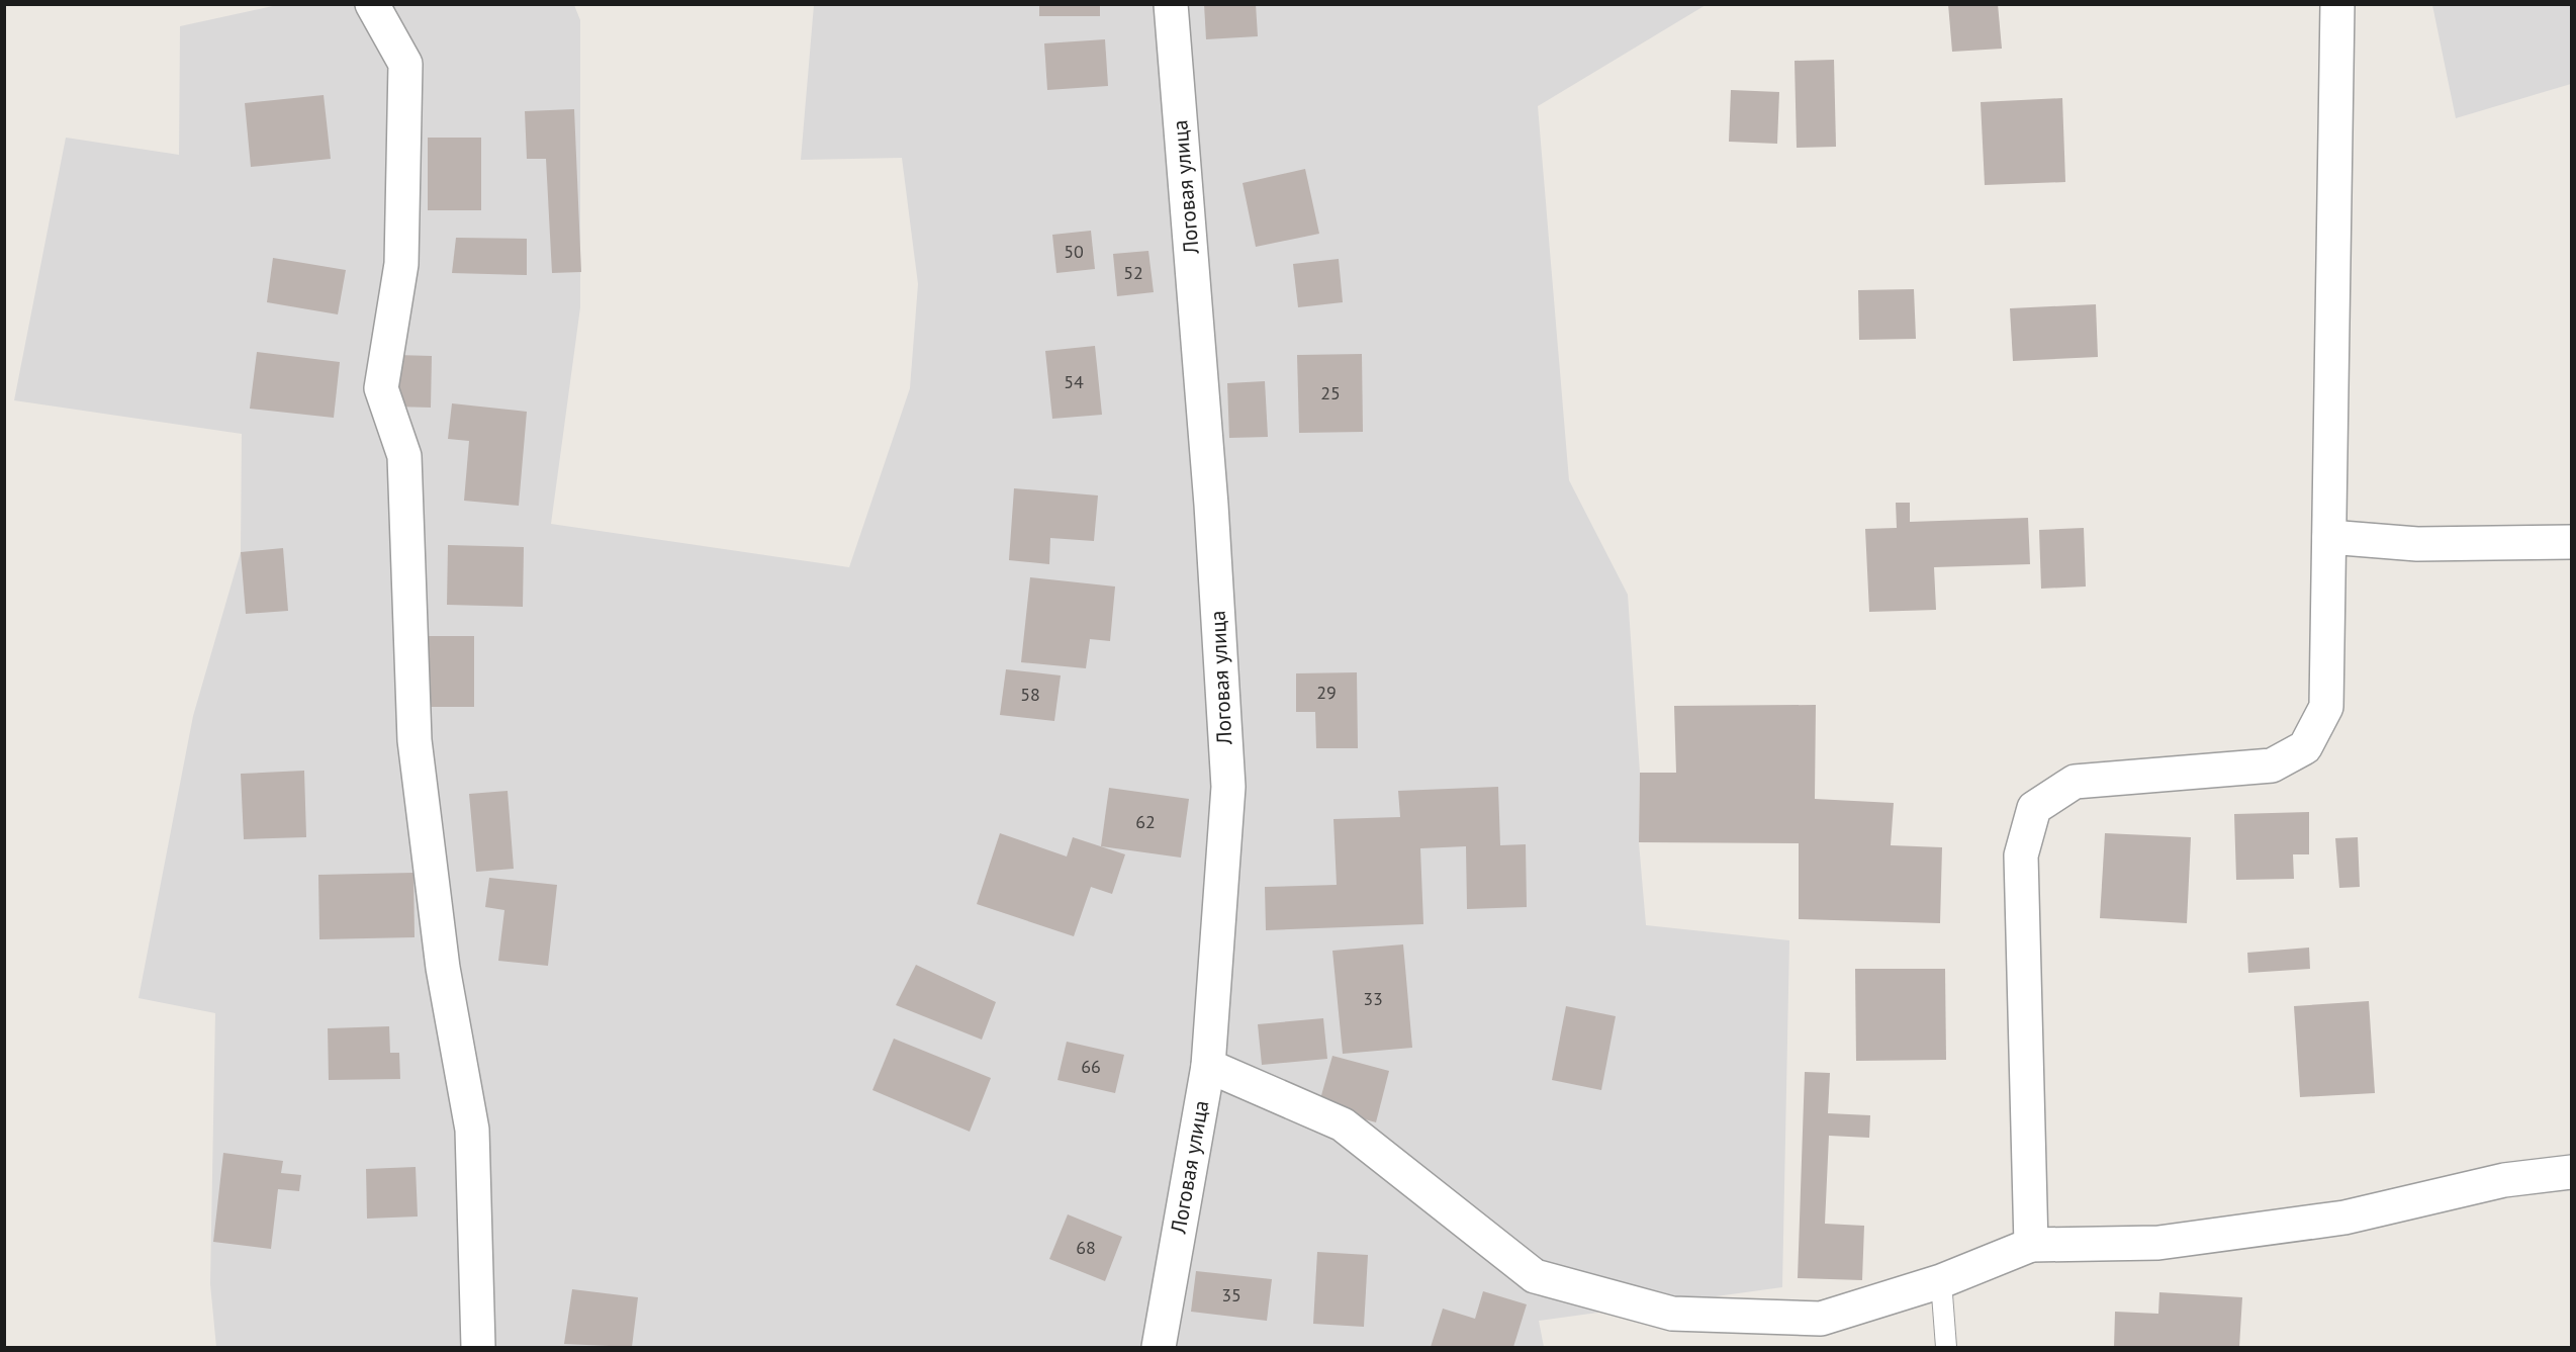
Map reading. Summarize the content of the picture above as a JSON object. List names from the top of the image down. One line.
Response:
{"streets":{"street":["Логовая улица"]},"house_numbers":["50","52","54","25","29","58","62","33","66","68","35"]}
